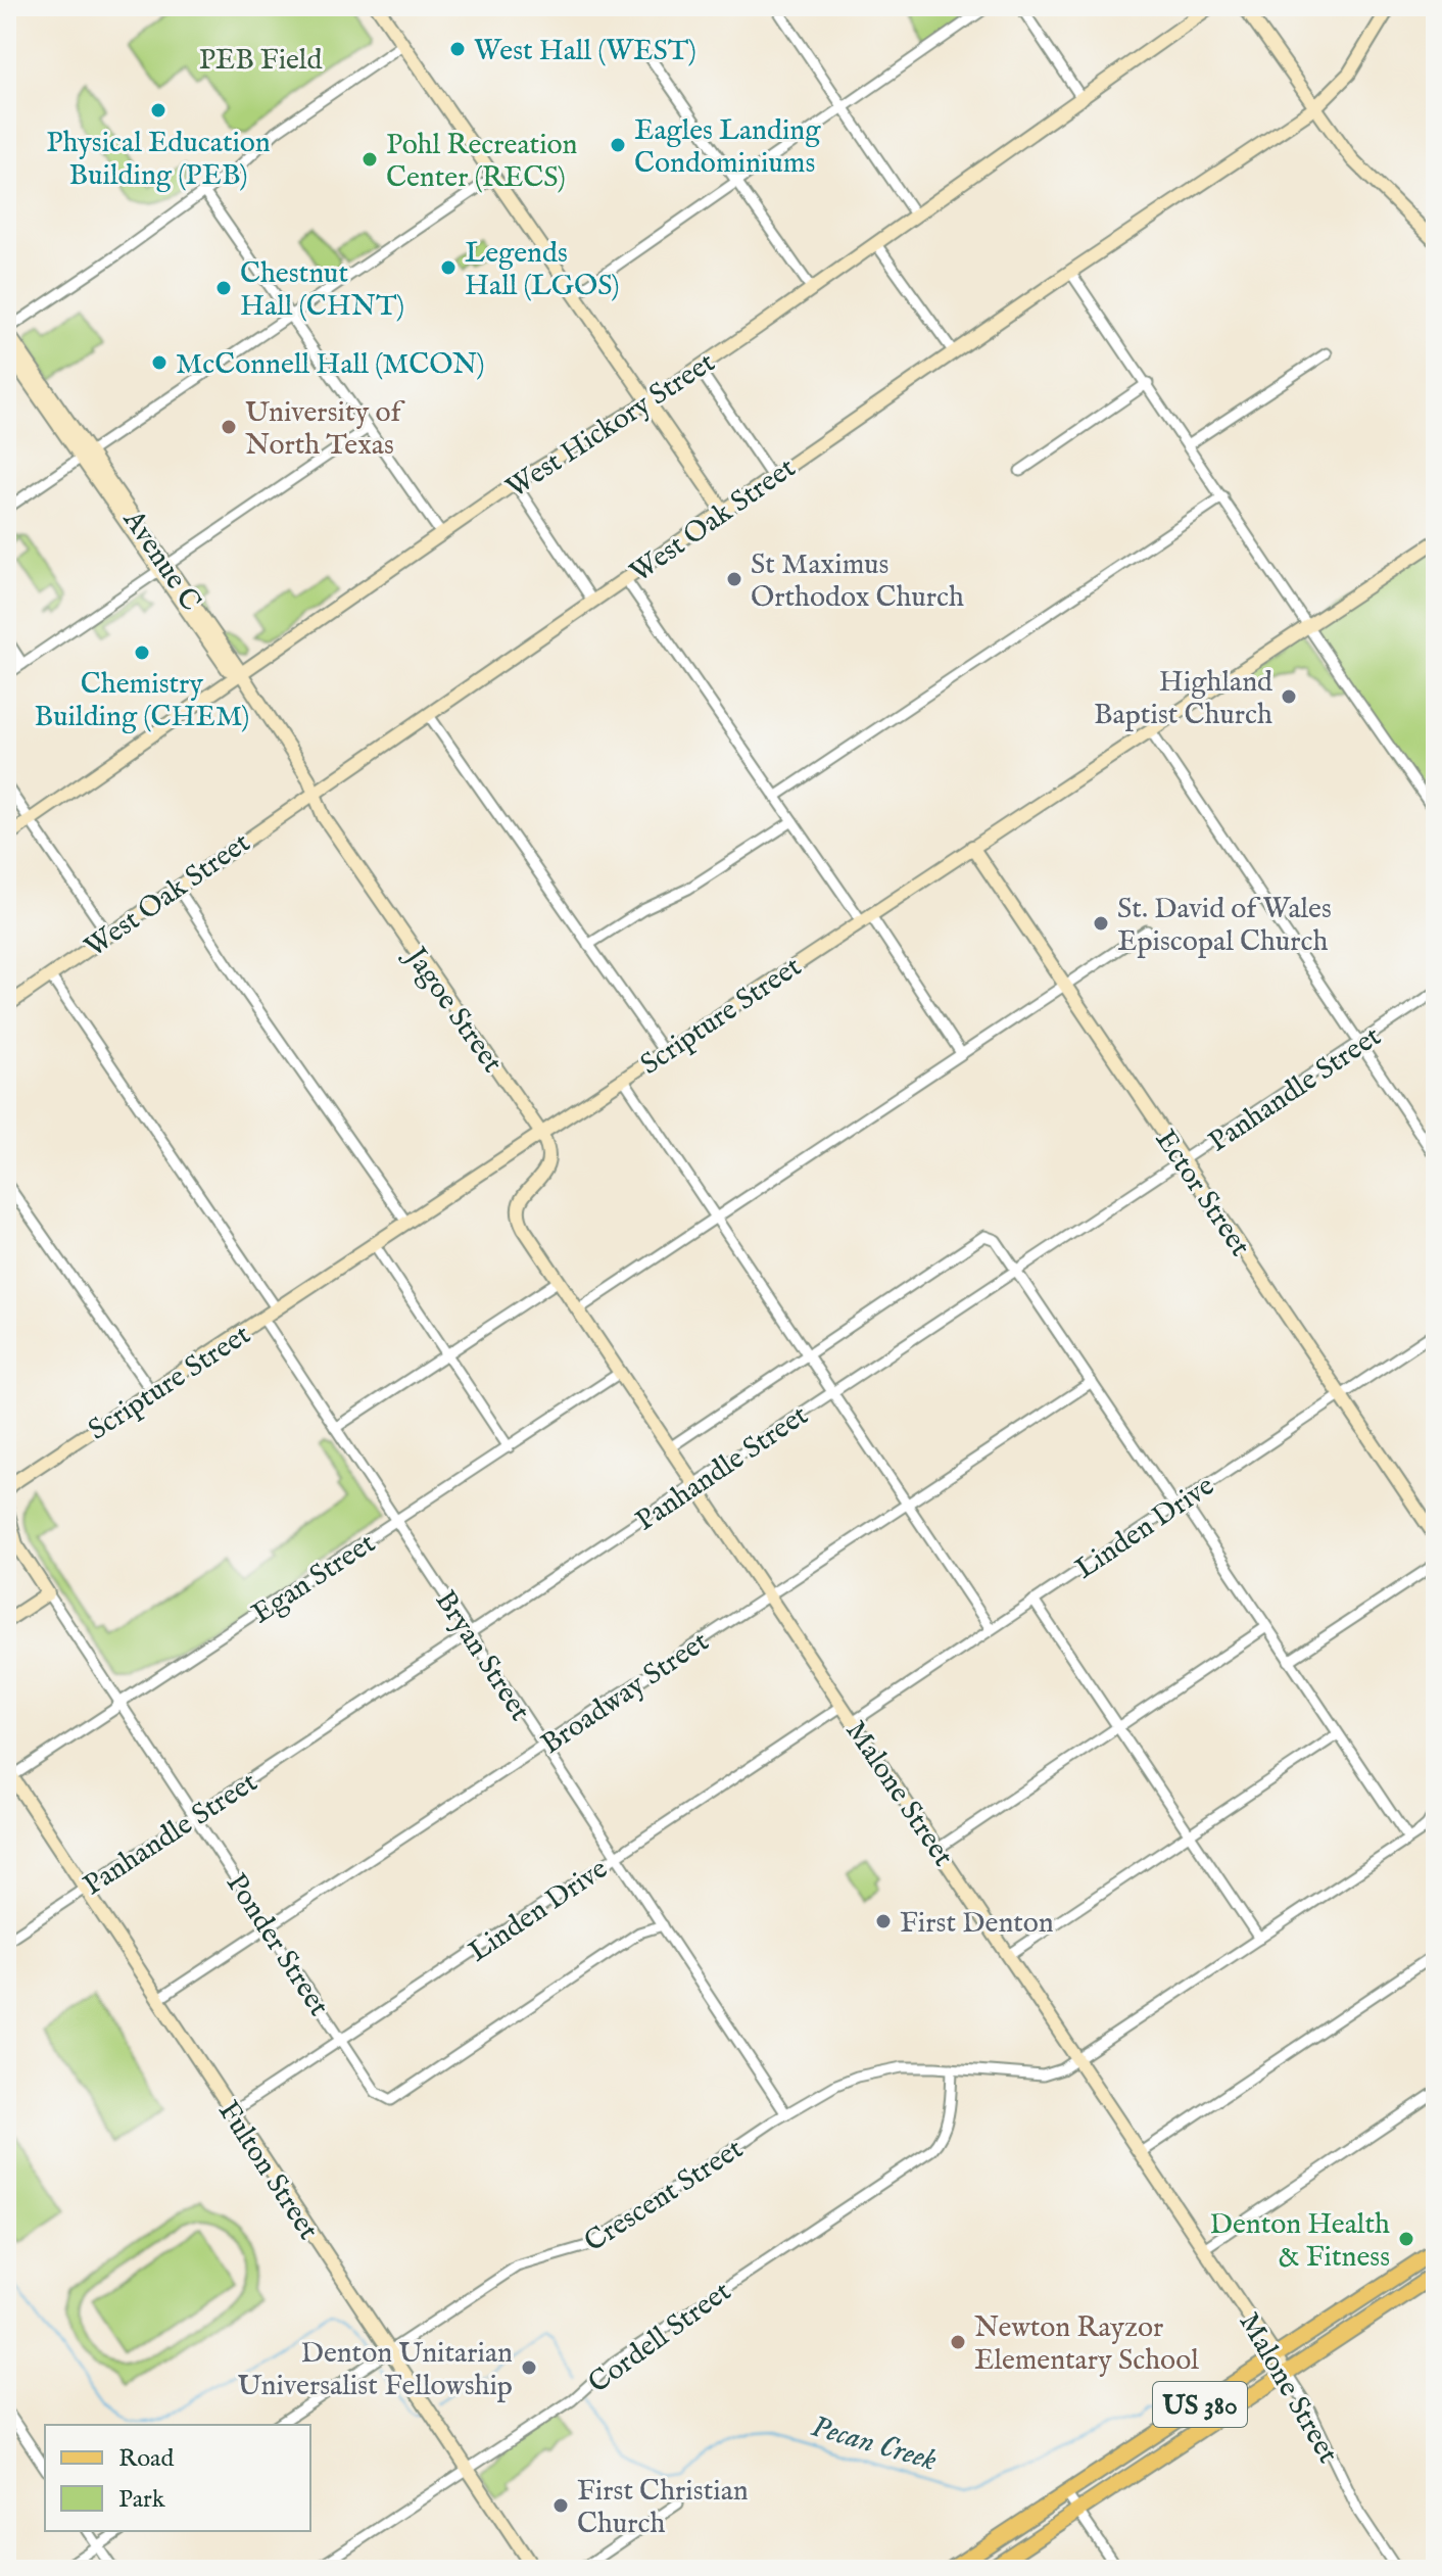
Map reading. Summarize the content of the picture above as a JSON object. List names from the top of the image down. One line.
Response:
{"streets":{"main road":["US 380"],"street":["West Hickory Street","West Oak Street","Jagoe Street","Scripture Street","Panhandle Street","Ector Street","Linden Drive","Egan Street","Bryan Street","Broadway Street","Malone Street","Ponder Street","Fulton Street","Crescent Street","Cordell Street"]},"crossings":[["West Hickory Street","Jagoe Street"],["West Oak Street","Jagoe Street"],["Jagoe Street","Scripture Street"],["Jagoe Street","Malone Street"],["Scripture Street","Ector Street"],["Scripture Street","Bryan Street"],["Scripture Street","Malone Street"],["Panhandle Street","Ector Street"],["Panhandle Street","Bryan Street"],["Panhandle Street","Malone Street"],["Panhandle Street","Ponder Street"],["Panhandle Street","Fulton Street"],["Ector Street","Linden Drive"],["Linden Drive","Bryan Street"],["Linden Drive","Malone Street"],["Linden Drive","Ponder Street"],["Linden Drive","Fulton Street"],["Egan Street","Bryan Street"],["Egan Street","Malone Street"],["Egan Street","Ponder Street"],["Egan Street","Fulton Street"],["Bryan Street","Broadway Street"],["Bryan Street","Ponder Street"],["Bryan Street","Crescent Street"],["Broadway Street","Malone Street"],["Broadway Street","Ponder Street"],["Broadway Street","Fulton Street"],["Malone Street","Crescent Street"],["Malone Street","US 380"],["Fulton Street","Crescent Street"],["Fulton Street","Cordell Street"],["Crescent Street","Cordell Street"]],"water":["Pecan Creek"],"parks":["PEB Field"],"places":["West Hall (WEST)","Physical Education Building (PEB)","Eagles Landing Condominiums","Pohl Recreation Center (RECS)","Legends Hall (LGOS)","Chestnut Hall (CHNT)","McConnell Hall (MCON)","University of North Texas","St Maximus Orthodox Church","Chemistry Building (CHEM)","Highland Baptist Church","St. David of Wales Episcopal Church","First Denton","Denton Health & Fitness","Newton Rayzor Elementary School","Denton Unitarian Universalist Fellowship","First Christian Church"],"legend":["Road","Park"]}
